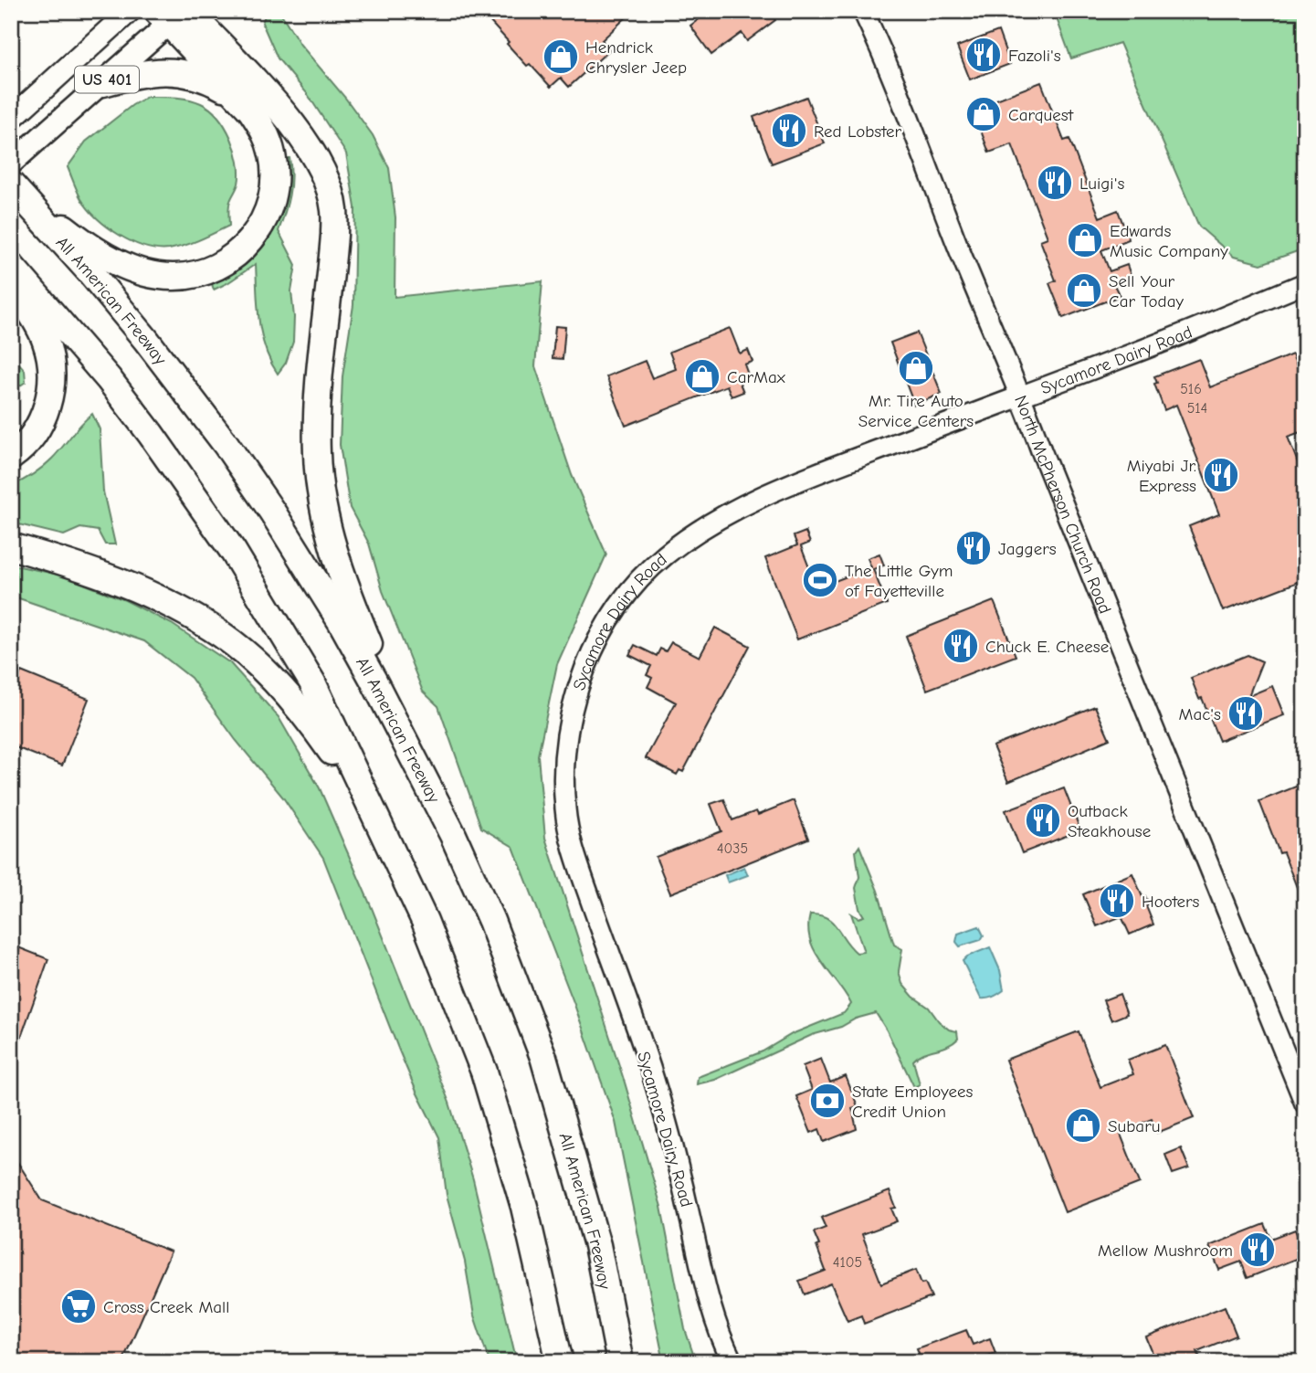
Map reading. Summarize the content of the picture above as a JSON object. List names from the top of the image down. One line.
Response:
{"streets":{"highway":["All American Freeway"],"main road":["US 401","Sycamore Dairy Road","North McPherson Church Road"]},"crossings":[["Sycamore Dairy Road","North McPherson Church Road"]],"places":{"restaurant":["Fazoli's","Red Lobster","Luigi's","Miyabi Jr. Express","Jaggers","Chuck E. Cheese","Mac's","Outback Steakhouse","Hooters","Mellow Mushroom"],"shop":["Hendrick Chrysler Jeep","Carquest","Edwards Music Company","Sell Your Car Today","Mr. Tire Auto Service Centers","CarMax","Subaru"],"sports":["The Little Gym of Fayetteville"],"bank":["State Employees Credit Union"],"supermarket":["Cross Creek Mall"]},"house_numbers":["516","514","4035","4105"]}
